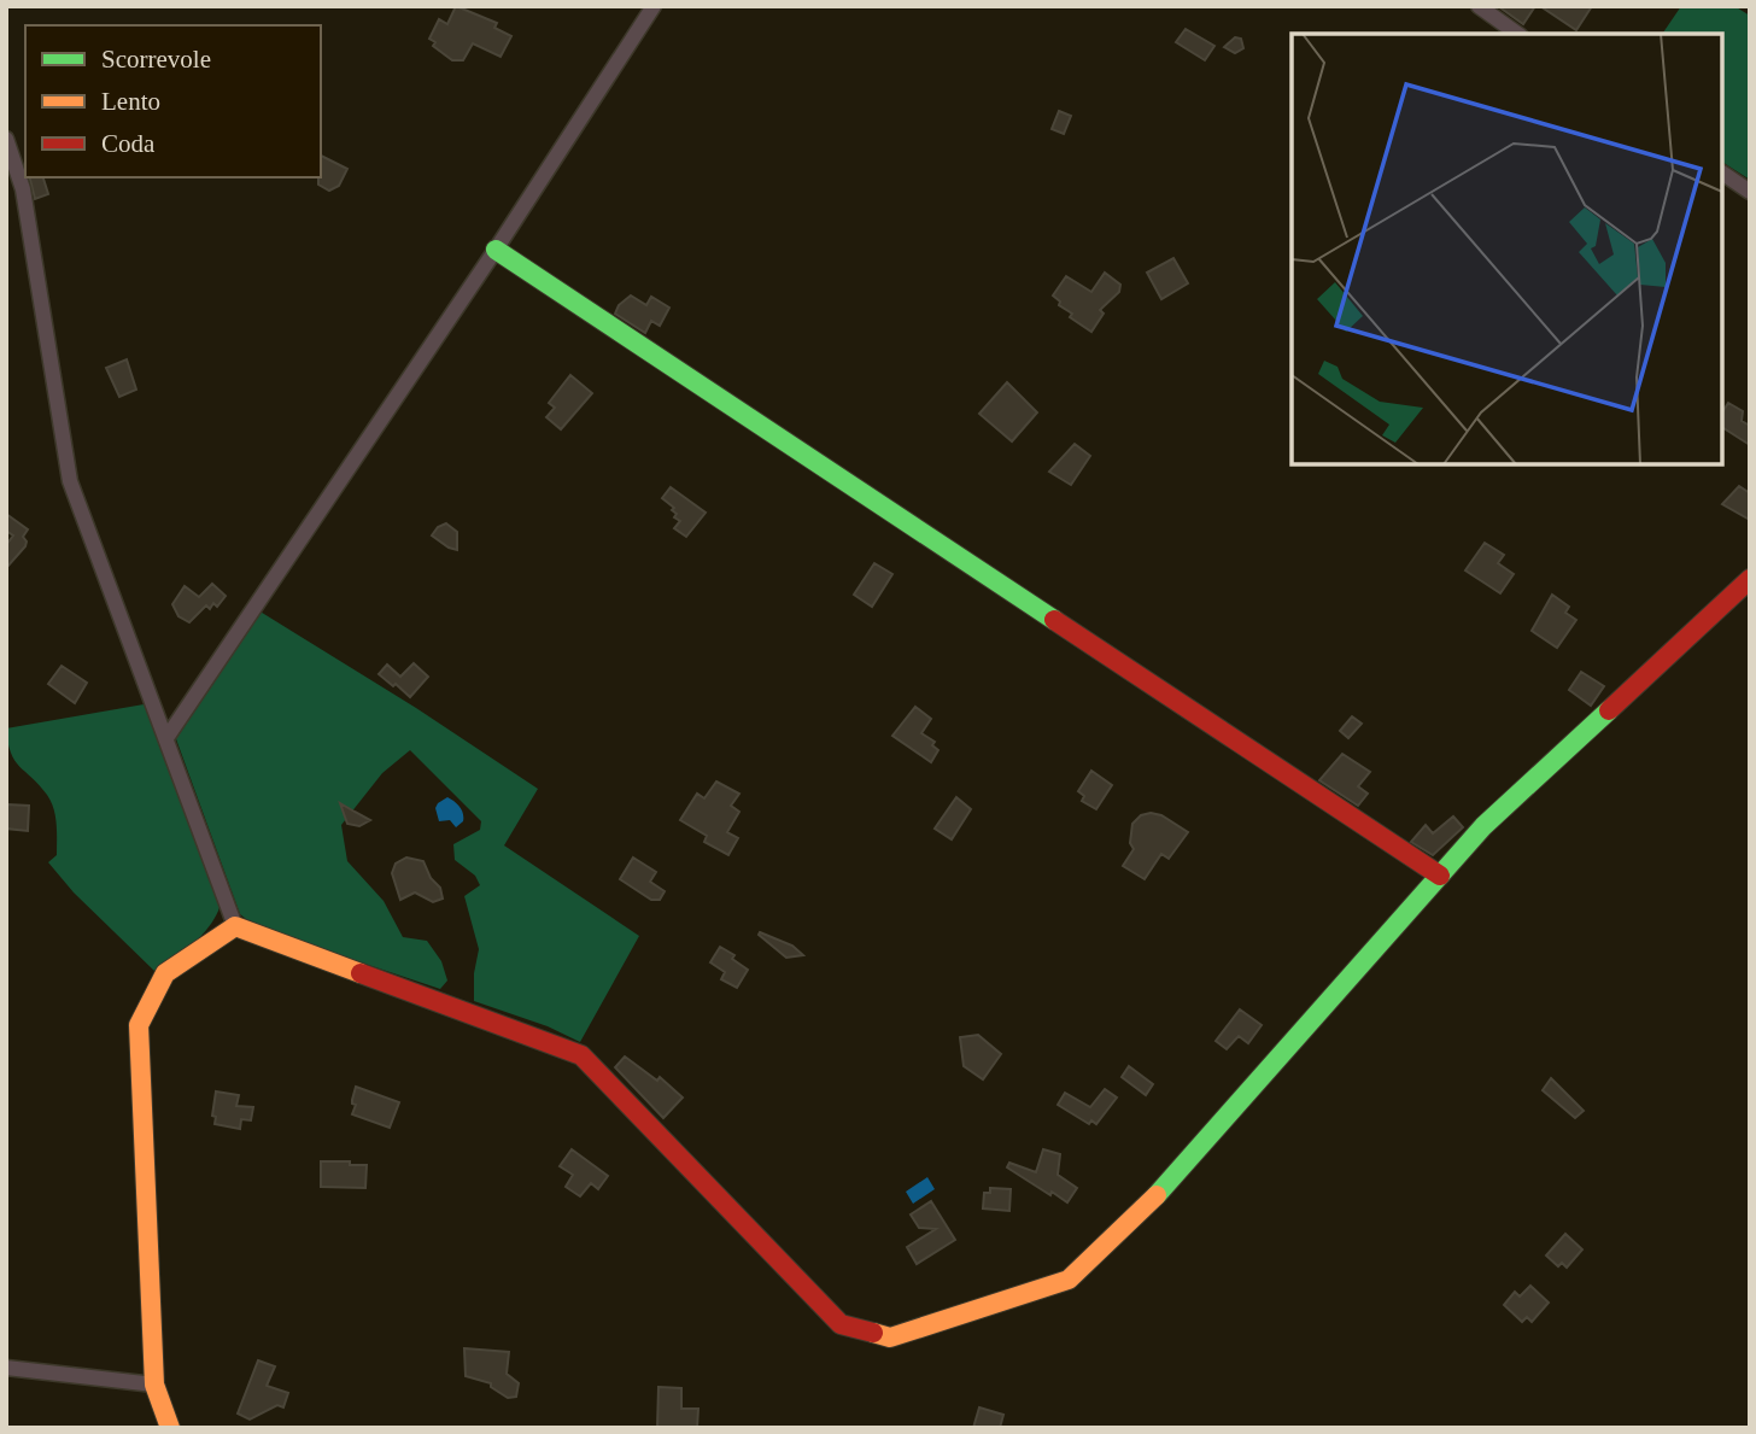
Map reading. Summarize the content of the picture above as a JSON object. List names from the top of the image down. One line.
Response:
{"legend":["Scorrevole","Lento","Coda"]}
